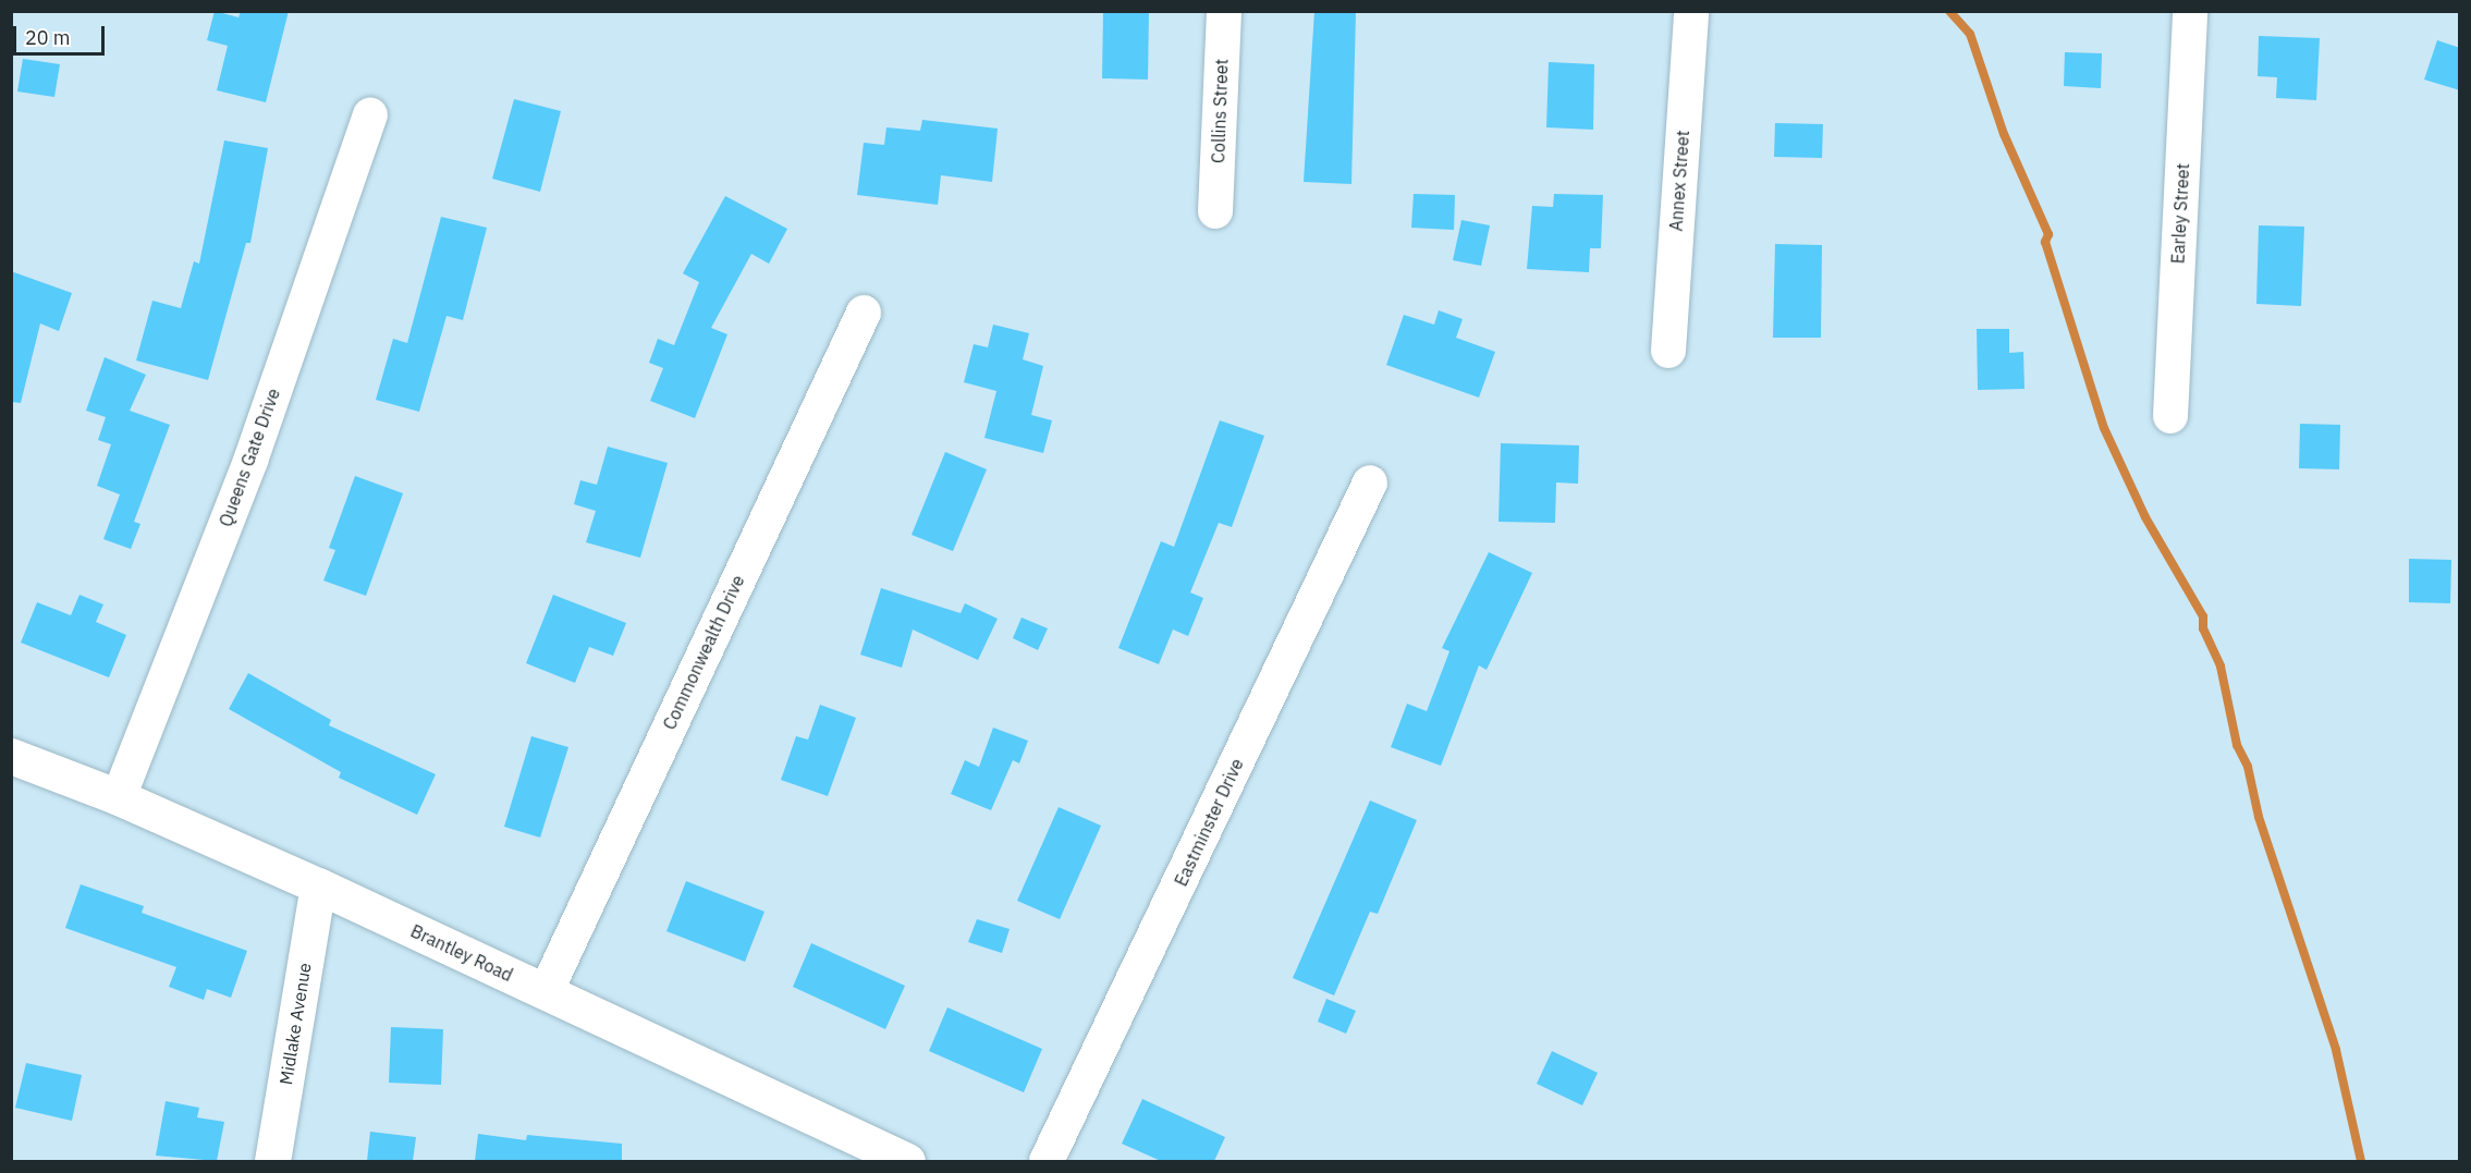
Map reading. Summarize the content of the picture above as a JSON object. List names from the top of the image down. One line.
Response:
{"streets":{"street":["Collins Street","Annex Street","Earley Street","Queens Gate Drive","Commonwealth Drive","Eastminster Drive","Brantley Road","Midlake Avenue"]},"crossings":[["Queens Gate Drive","Brantley Road"],["Commonwealth Drive","Brantley Road"],["Brantley Road","Midlake Avenue"]],"scale_bar":"20 m"}
